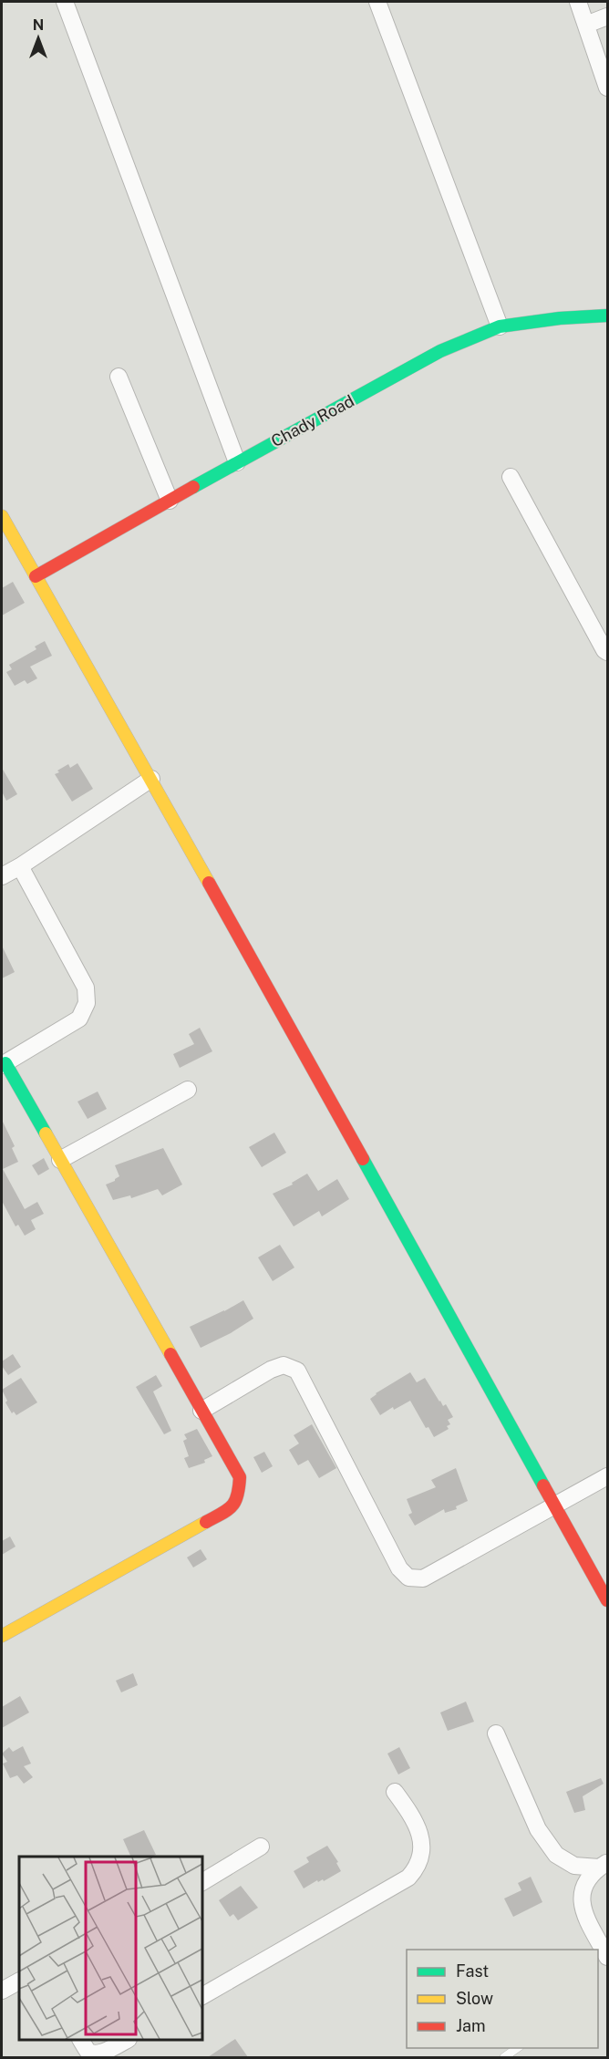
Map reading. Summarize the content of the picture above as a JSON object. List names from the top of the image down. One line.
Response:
{"streets":{"street":["Chady Road"]},"legend":["Fast","Slow","Jam"],"north":"top"}
